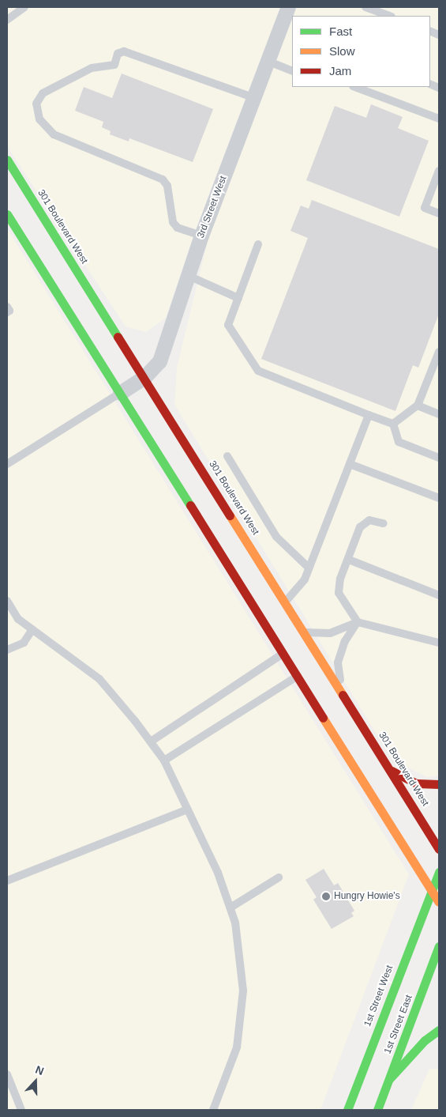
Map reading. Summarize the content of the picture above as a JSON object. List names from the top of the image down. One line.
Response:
{"streets":{"main road":["301 Boulevard West","1st Street West","1st Street East"],"street":["3rd Street West"]},"crossings":[["3rd Street West","301 Boulevard West"]],"places":["Hungry Howie's"],"legend":["Fast","Slow","Jam"],"north":"top"}
